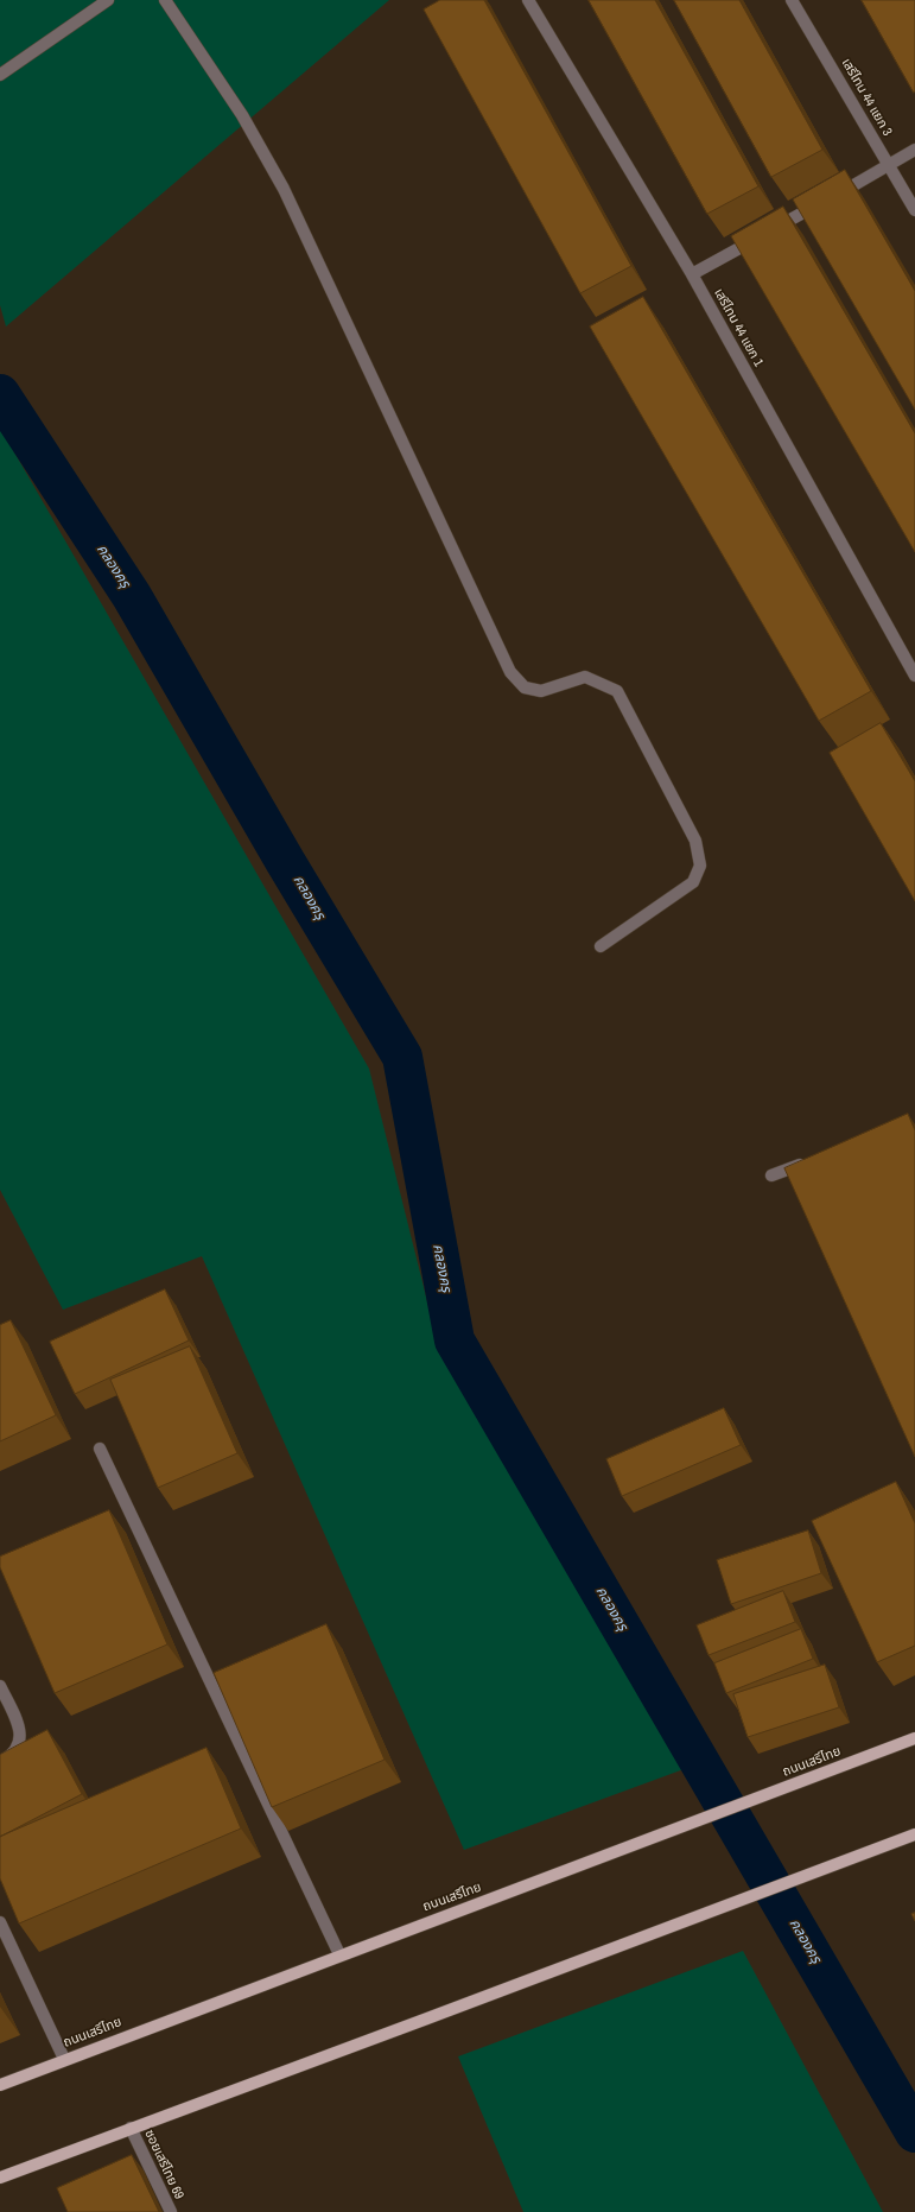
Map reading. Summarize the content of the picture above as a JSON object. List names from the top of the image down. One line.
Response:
{"streets":{"main road":["ถนนเสรีไทย"],"street":["เสรีไทน 44 แยก 3","เสรีไทน 44 แยก 1","ซอยเสรีไทย 69"]},"water":["คลองครุ"]}
